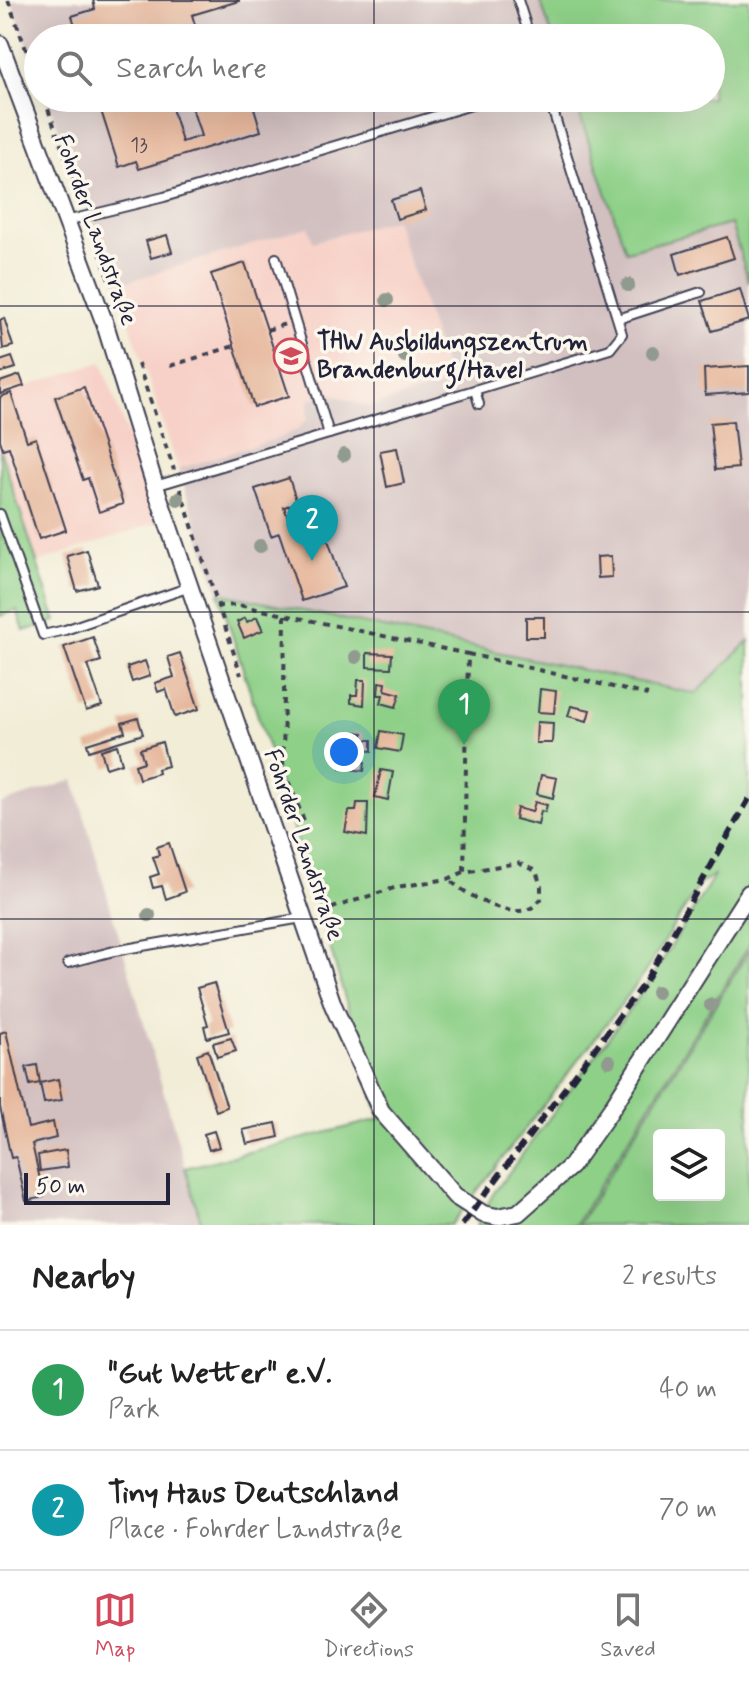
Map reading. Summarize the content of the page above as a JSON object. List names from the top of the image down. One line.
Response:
{"streets":{"street":["Fohrder Landstraße"]},"places":{"school or university":["THW Ausbildungszentrum Brandenburg/Havel"]},"house_numbers":["13"],"scale_bar":"50 m","page":{"search":"Search here","pins":["2","1"],"scale":"50 m","heading":["Nearby","2 results"],"list":[{"mark":"1","name":"\"Gut Wetter\" e.V.","note":"Park","value":"40 m"},{"mark":"2","name":"Tiny Haus Deutschland","note":"Place · Fohrder Landstraße","value":"70 m"}],"nav":["Map","Directions","Saved"]}}
